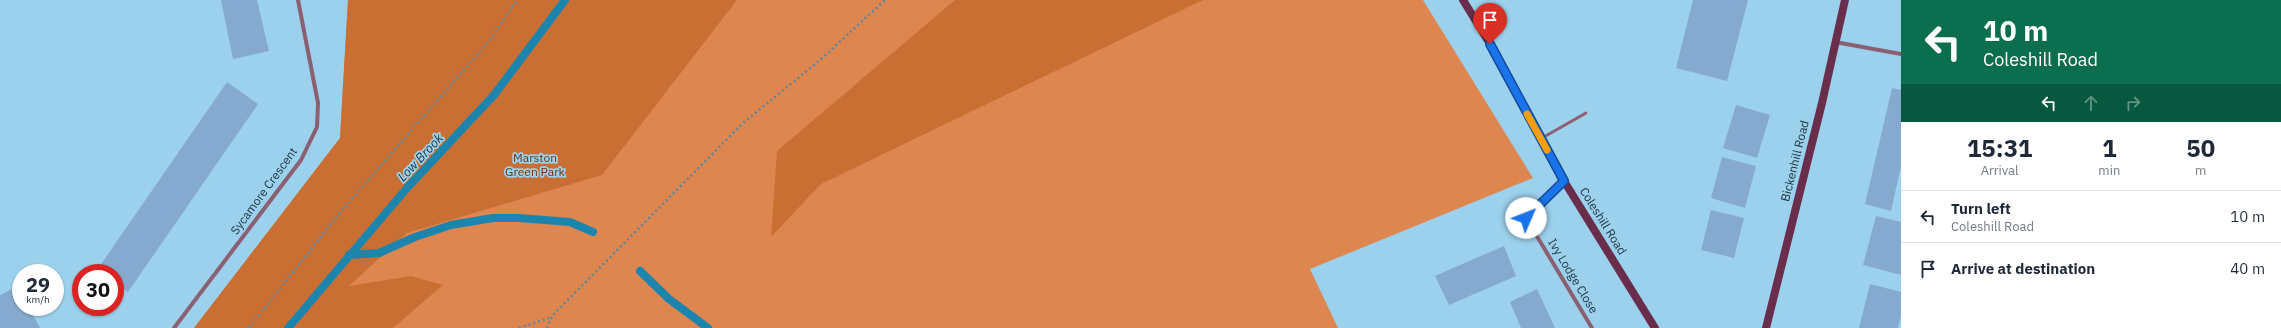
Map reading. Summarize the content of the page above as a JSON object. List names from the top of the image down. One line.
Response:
{"streets":{"street":["Bickenhill Road","Sycamore Crescent","Coleshill Road","Ivy Lodge Close"]},"crossings":[["Coleshill Road","Ivy Lodge Close"]],"water":["Low Brook"],"parks":["Marston Green Park"],"page":{"turn":["10 m","Coleshill Road"],"eta":["15:31","Arrival","1","min","50","m"],"list":[{"name":"Turn left","note":"Coleshill Road","value":"10 m"},{"name":"Arrive at destination","value":"40 m"}],"speed":"29 km/h","limit":"30"}}
